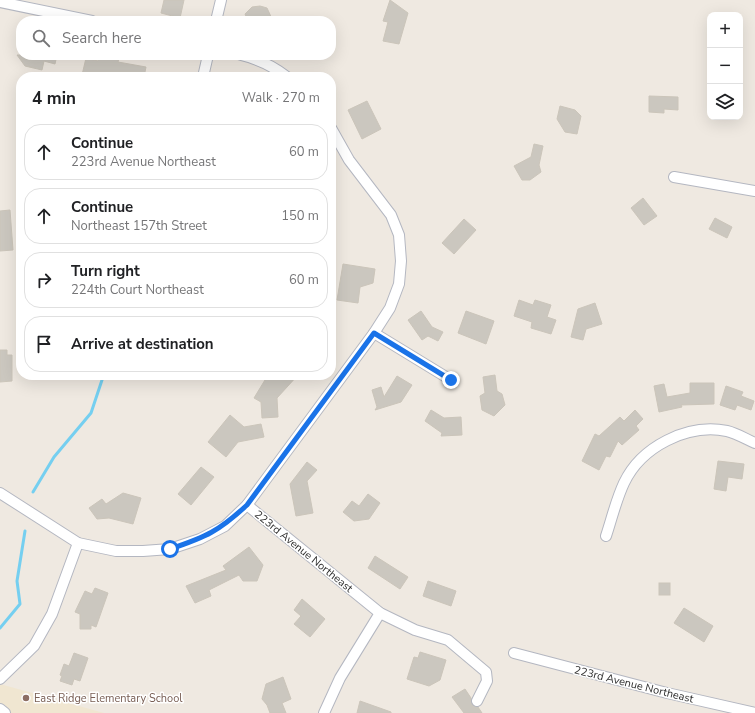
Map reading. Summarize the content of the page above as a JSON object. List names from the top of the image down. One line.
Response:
{"streets":{"street":["223rd Avenue Northeast"]},"places":["East Ridge Elementary School"],"page":{"map_buttons":["+","−"],"search":"Search here","heading":["4 min","Walk · 270 m"],"list":[["Continue","223rd Avenue Northeast","60 m"],["Continue","Northeast 157th Street","150 m"],["Turn right","224th Court Northeast","60 m"],"Arrive at destination"]}}
